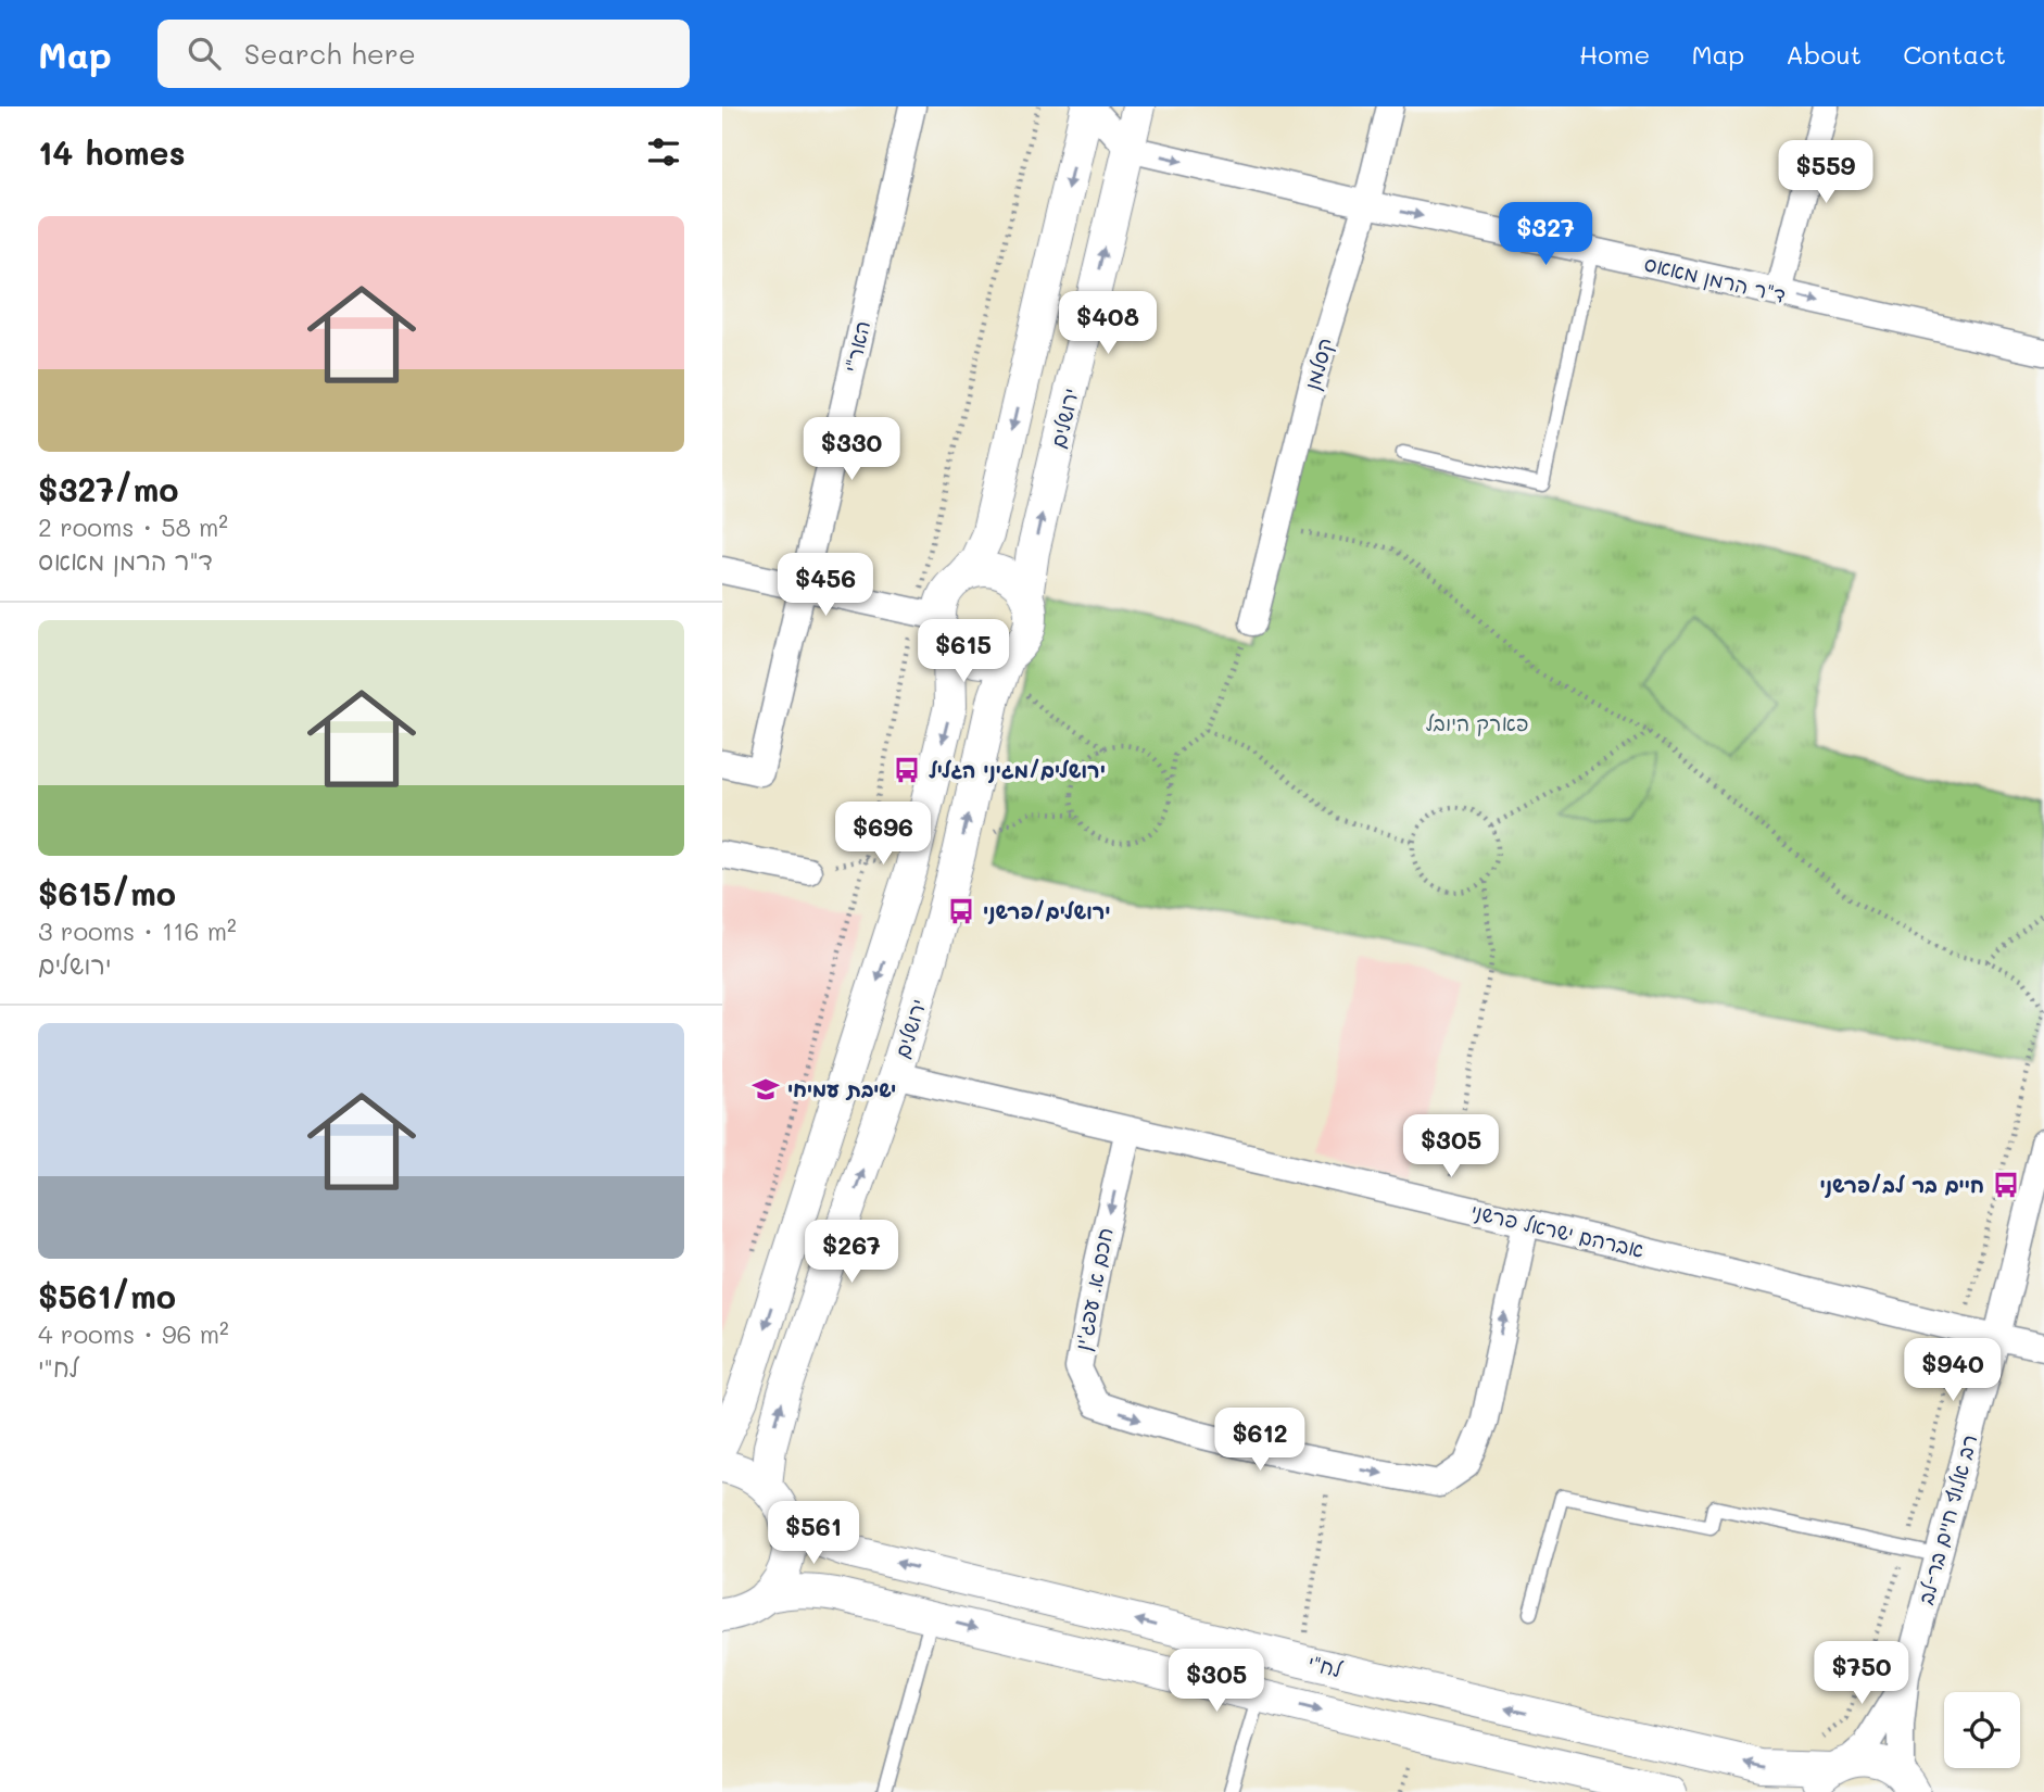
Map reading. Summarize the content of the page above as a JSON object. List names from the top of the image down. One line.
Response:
{"streets":{"street":["ד\"ר הרמן מאאס","האר\"י","קסלמן","ירושלים","אברהם ישראל פרשני","חכם א. עפג'ין","רב אלוף חיים בר-לב","לח\"י"]},"crossings":[["ד\"ר הרמן מאאס","קסלמן"],["ד\"ר הרמן מאאס","ירושלים"],["ירושלים","אברהם ישראל פרשני"],["אברהם ישראל פרשני","חכם א. עפג'ין"],["אברהם ישראל פרשני","רב אלוף חיים בר-לב"],["רב אלוף חיים בר-לב","לח\"י"]],"one_way":["ד\"ר הרמן מאאס"],"parks":["פארק היובל"],"places":{"bus stop":["ירושלים/מגיני הגליל","ירושלים/פרשני","חיים בר לב/פרשני"],"school or university":["ישיבת עמיחי"]},"page":{"header":"Map","search":"Search here","nav":["Home","Map","About","Contact"],"heading":"14 homes","price":["$559","$327","$408","$330","$456","$615","$696","$305","$267","$940","$612","$561","$750","$305"],"list":[{"name":"$327/mo","note":"2 rooms · 58 m² · ד\"ר הרמן מאאס"},{"name":"$615/mo","note":"3 rooms · 116 m² · ירושלים"},{"name":"$561/mo","note":"4 rooms · 96 m² · לח\"י"}]}}
